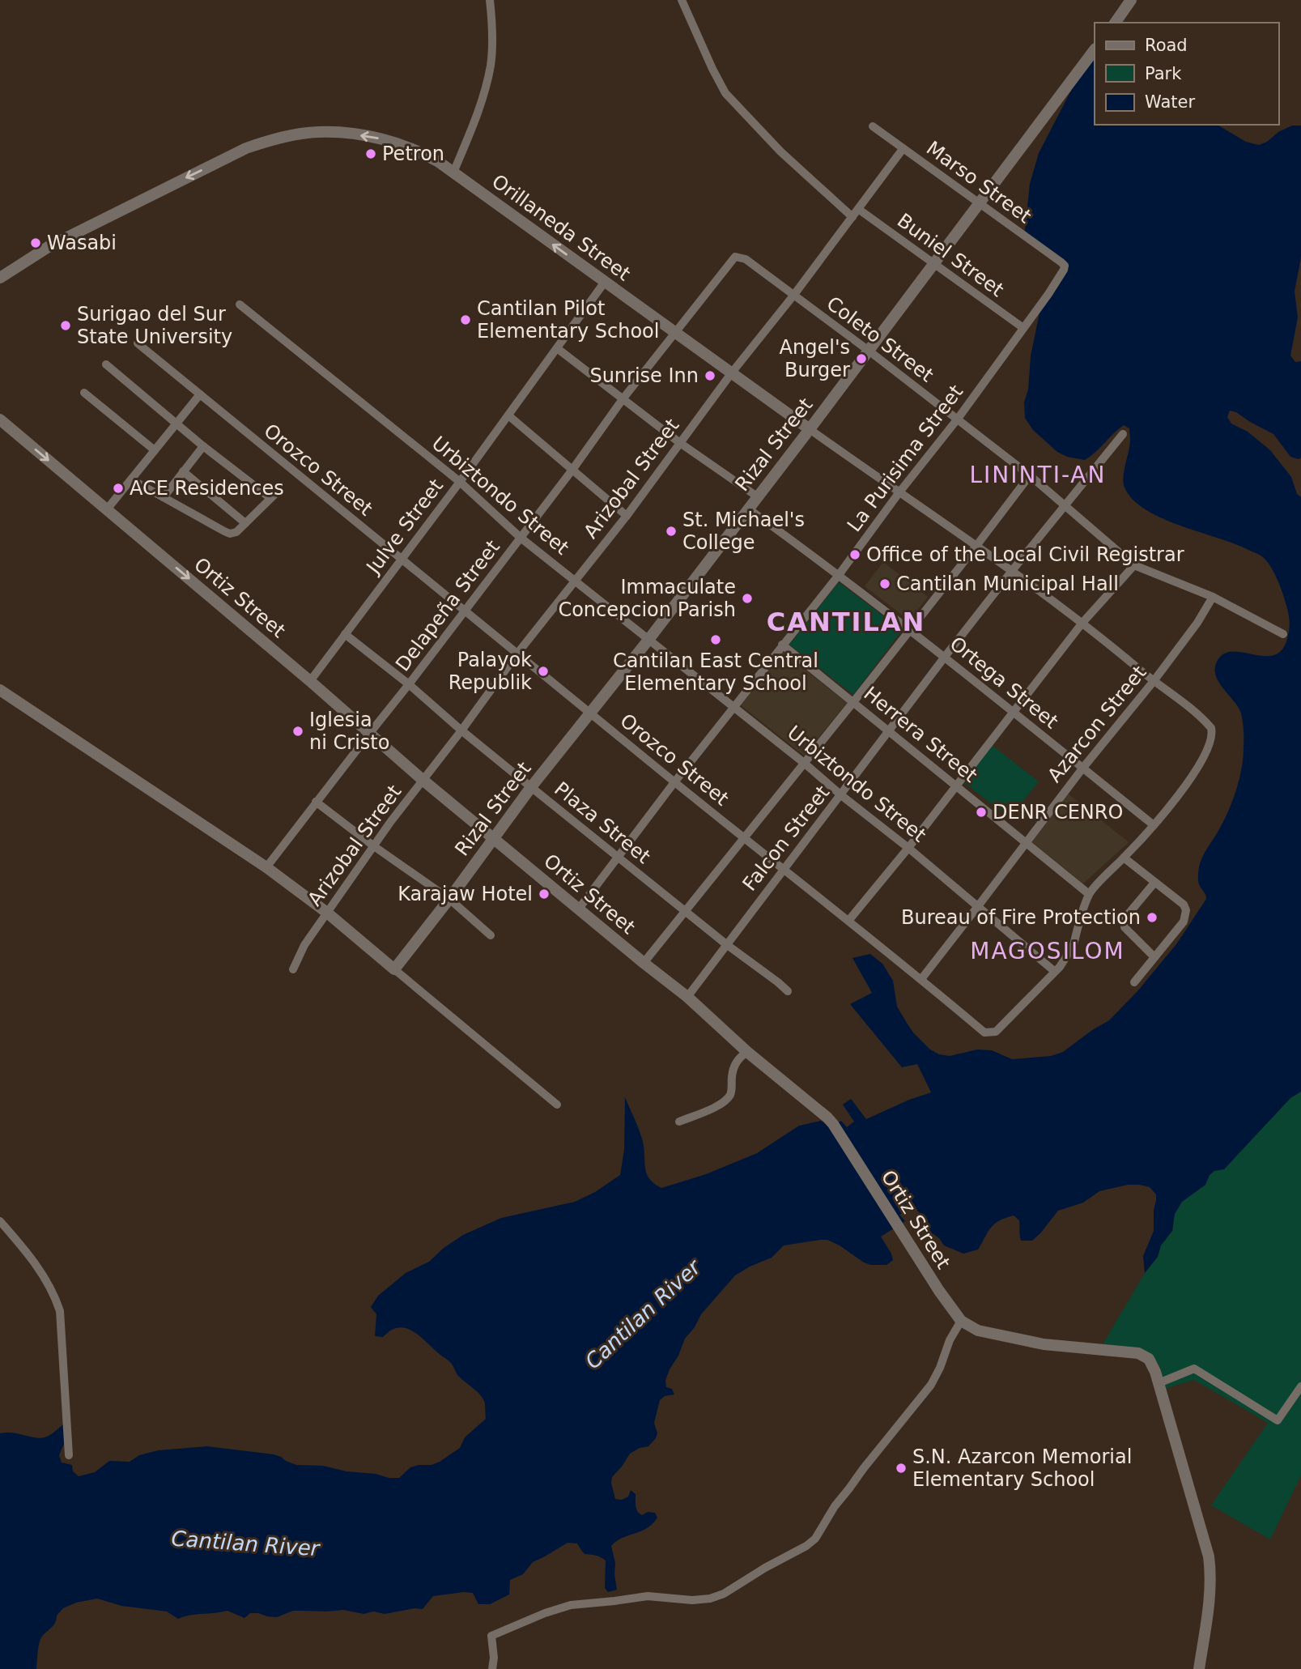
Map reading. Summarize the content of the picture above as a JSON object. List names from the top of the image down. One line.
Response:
{"streets":{"street":["Marso Street","Orillaneda Street","Buniel Street","Coleto Street","Rizal Street","La Purisima Street","Orozco Street","Arizobal Street","Urbiztondo Street","Julve Street","Ortiz Street","Delapeña Street","Ortega Street","Azarcon Street","Herrera Street","Plaza Street","Falcon Street"]},"crossings":[["Marso Street","Rizal Street"],["Marso Street","La Purisima Street"],["Marso Street","Arizobal Street"],["Orillaneda Street","Rizal Street"],["Orillaneda Street","La Purisima Street"],["Orillaneda Street","Arizobal Street"],["Orillaneda Street","Julve Street"],["Orillaneda Street","Delapeña Street"],["Orillaneda Street","Ortega Street"],["Orillaneda Street","Azarcon Street"],["Orillaneda Street","Falcon Street"],["Buniel Street","Rizal Street"],["Buniel Street","La Purisima Street"],["Buniel Street","Arizobal Street"],["Coleto Street","Rizal Street"],["Coleto Street","La Purisima Street"],["Coleto Street","Arizobal Street"],["Coleto Street","Delapeña Street"],["Coleto Street","Azarcon Street"],["Coleto Street","Falcon Street"],["Rizal Street","Orozco Street"],["Rizal Street","Urbiztondo Street"],["Rizal Street","Ortiz Street"],["Rizal Street","Ortega Street"],["Rizal Street","Plaza Street"],["La Purisima Street","Orozco Street"],["La Purisima Street","Urbiztondo Street"],["La Purisima Street","Ortiz Street"],["La Purisima Street","Ortega Street"],["La Purisima Street","Herrera Street"],["La Purisima Street","Plaza Street"],["Orozco Street","Arizobal Street"],["Orozco Street","Urbiztondo Street"],["Orozco Street","Julve Street"],["Orozco Street","Delapeña Street"],["Orozco Street","Azarcon Street"],["Orozco Street","Falcon Street"],["Arizobal Street","Urbiztondo Street"],["Arizobal Street","Ortiz Street"],["Arizobal Street","Plaza Street"],["Urbiztondo Street","Julve Street"],["Urbiztondo Street","Delapeña Street"],["Urbiztondo Street","Azarcon Street"],["Urbiztondo Street","Falcon Street"],["Julve Street","Ortiz Street"],["Julve Street","Plaza Street"],["Ortiz Street","Delapeña Street"],["Ortiz Street","Falcon Street"],["Delapeña Street","Plaza Street"],["Ortega Street","Azarcon Street"],["Ortega Street","Falcon Street"],["Azarcon Street","Herrera Street"],["Herrera Street","Falcon Street"],["Plaza Street","Falcon Street"]],"one_way":["Orillaneda Street"],"districts":["LININTI-AN","CANTILAN","MAGOSILOM"],"water":["Cantilan River"],"places":["Petron","Wasabi","Cantilan Pilot Elementary School","Surigao del Sur State University","Angel's Burger","Sunrise Inn","ACE Residences","St. Michael's College","Office of the Local Civil Registrar","Cantilan Municipal Hall","Immaculate Concepcion Parish","Cantilan East Central Elementary School","Palayok Republik","Iglesia ni Cristo","DENR CENRO","Karajaw Hotel","Bureau of Fire Protection","S.N. Azarcon Memorial Elementary School"],"legend":["Road","Park","Water"]}
